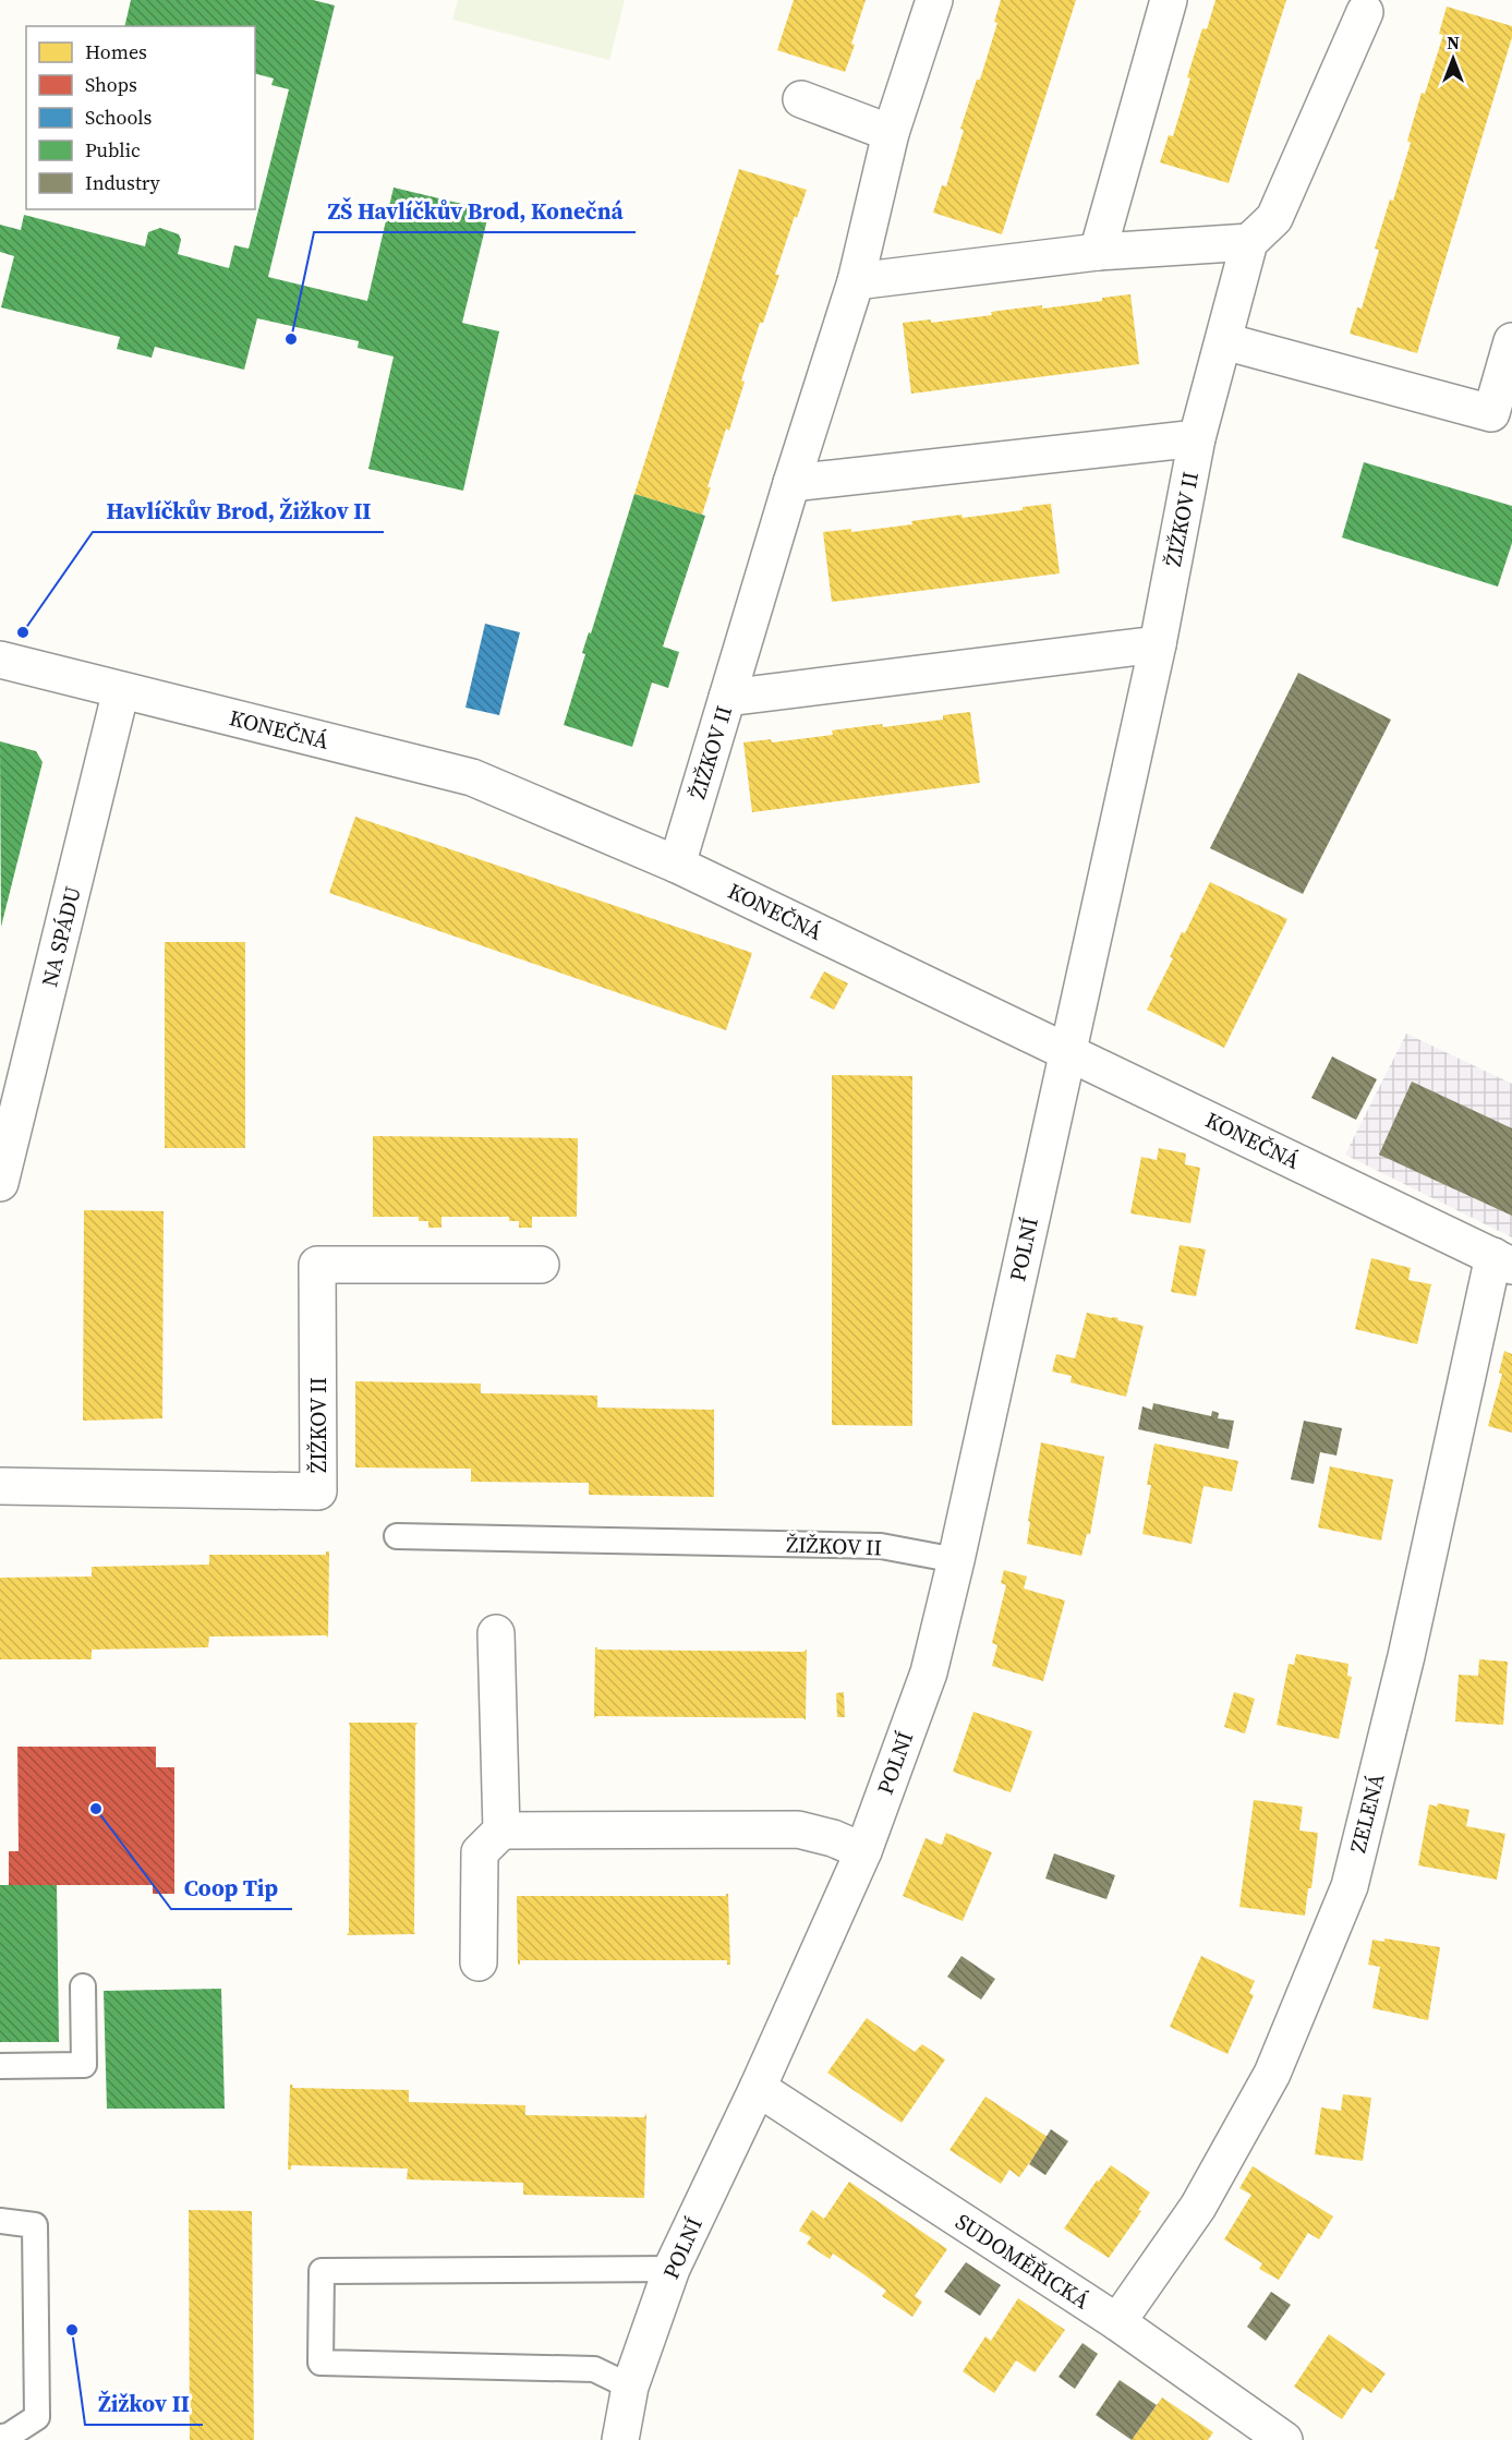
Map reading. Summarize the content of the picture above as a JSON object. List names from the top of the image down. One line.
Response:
{"streets":{"street":["ŽIŽKOV II","KONEČNÁ","NA SPÁDU","POLNÍ","ZELENÁ","SUDOMĚŘICKÁ"]},"crossings":[["ŽIŽKOV II","KONEČNÁ"],["ŽIŽKOV II","POLNÍ"],["KONEČNÁ","NA SPÁDU"],["KONEČNÁ","POLNÍ"],["KONEČNÁ","ZELENÁ"],["POLNÍ","SUDOMĚŘICKÁ"],["ZELENÁ","SUDOMĚŘICKÁ"]],"places":["ZŠ Havlíčkův Brod, Konečná","Havlíčkův Brod, Žižkov II","Coop Tip","Žižkov II"],"legend":["Homes","Shops","Schools","Public","Industry"],"north":"top"}
